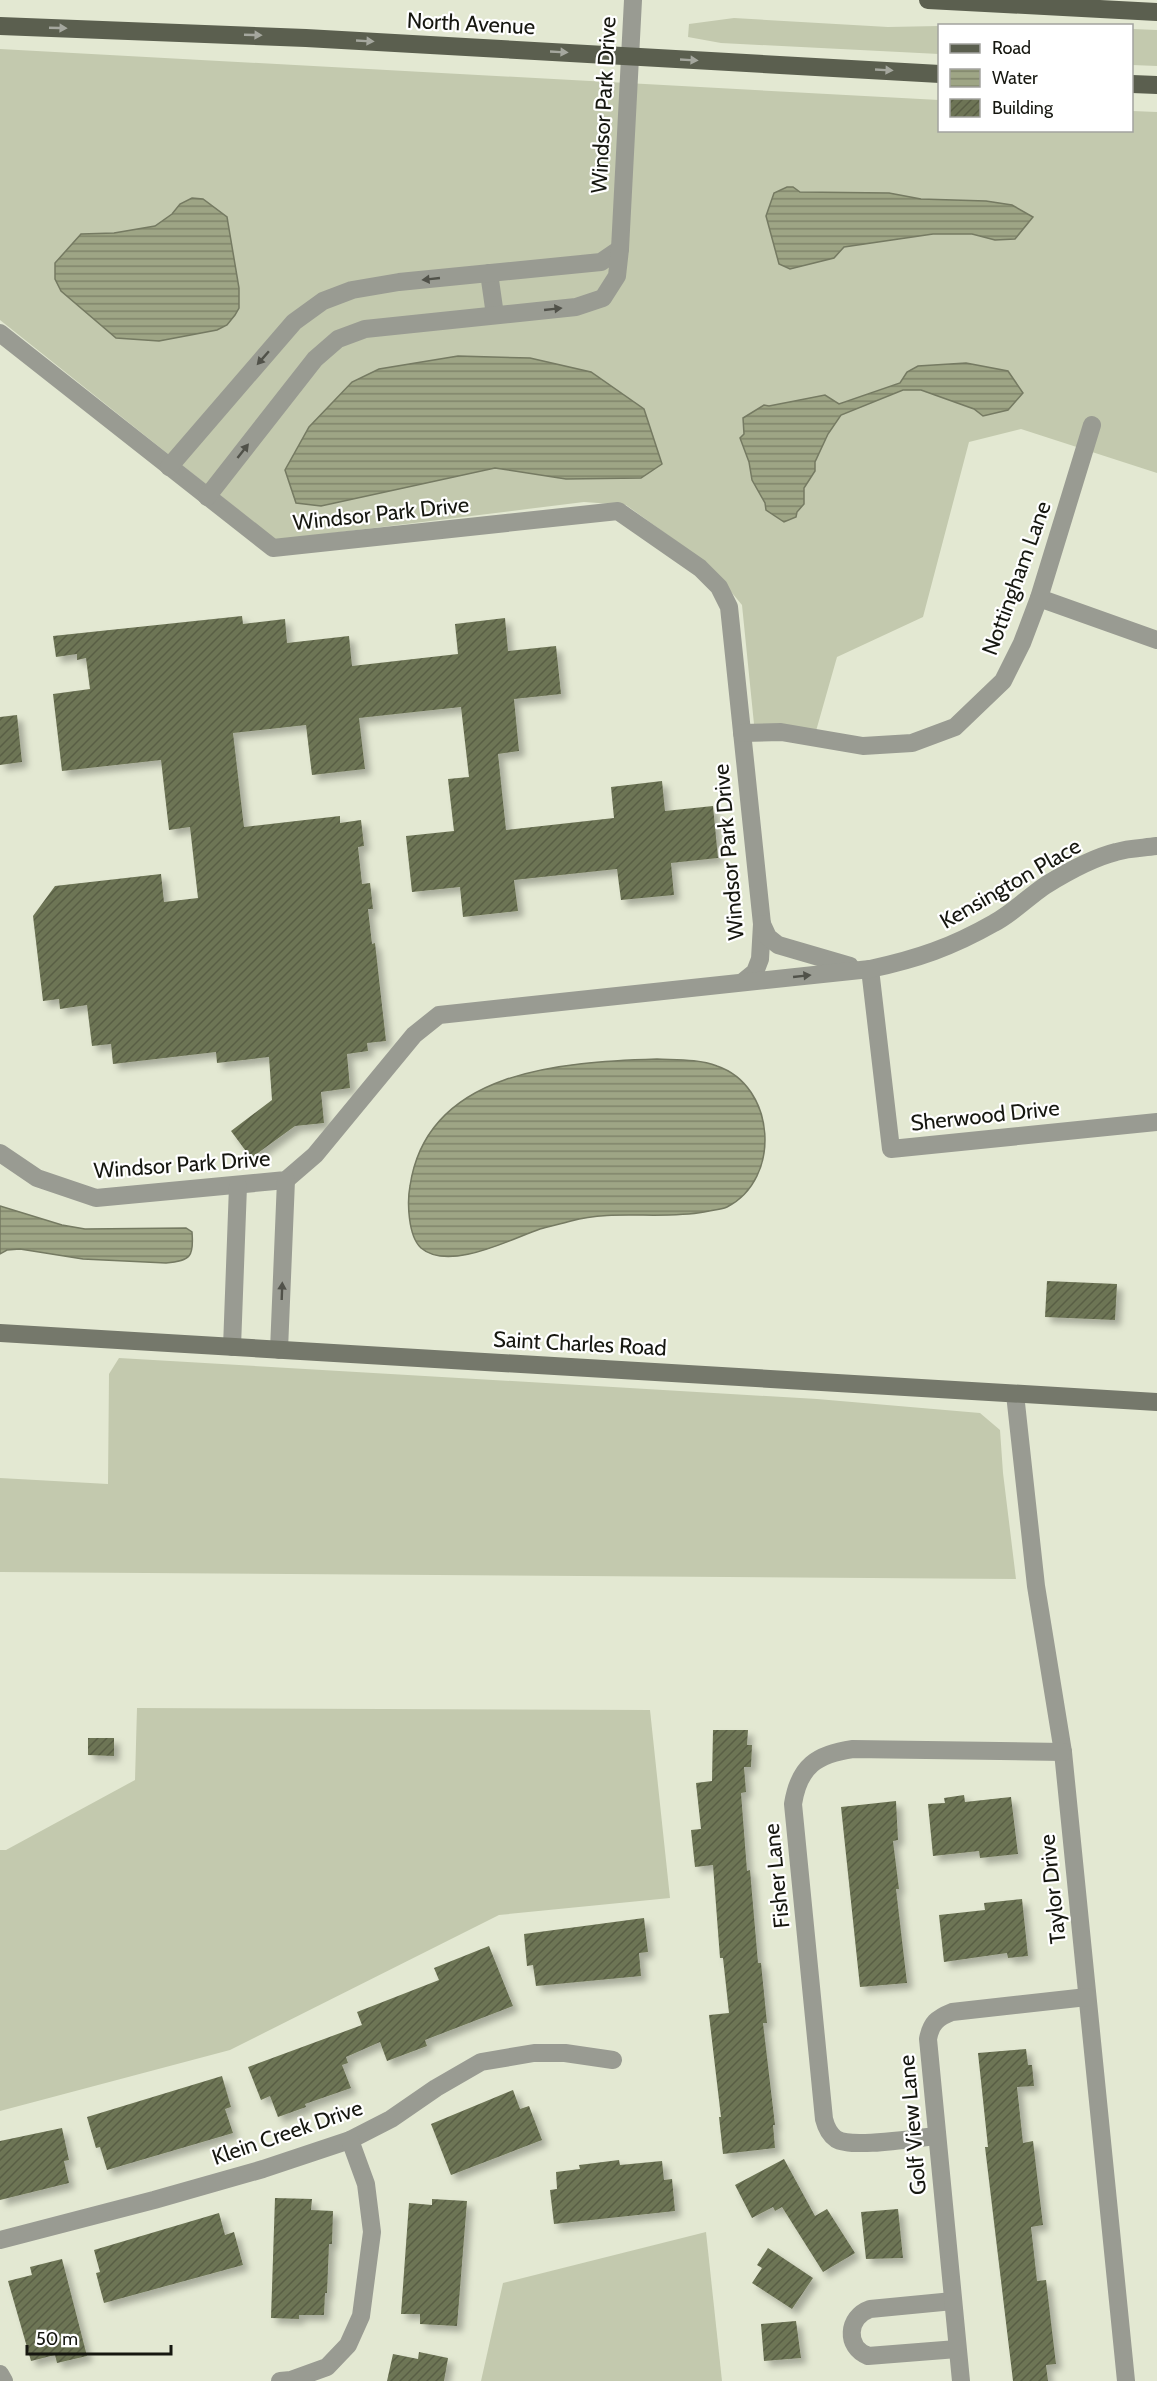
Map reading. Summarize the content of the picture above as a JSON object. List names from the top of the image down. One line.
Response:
{"streets":{"main road":["North Avenue"],"street":["Windsor Park Drive","Nottingham Lane","Kensington Place","Sherwood Drive","Saint Charles Road","Fisher Lane","Taylor Drive","Golf View Lane","Klein Creek Drive"]},"crossings":[["North Avenue","Windsor Park Drive"],["Windsor Park Drive","Nottingham Lane"],["Windsor Park Drive","Kensington Place"],["Kensington Place","Sherwood Drive"],["Saint Charles Road","Taylor Drive"],["Fisher Lane","Taylor Drive"],["Fisher Lane","Golf View Lane"],["Taylor Drive","Golf View Lane"]],"one_way":["North Avenue"],"legend":["Road","Water","Building"],"scale_bar":"50 m"}
